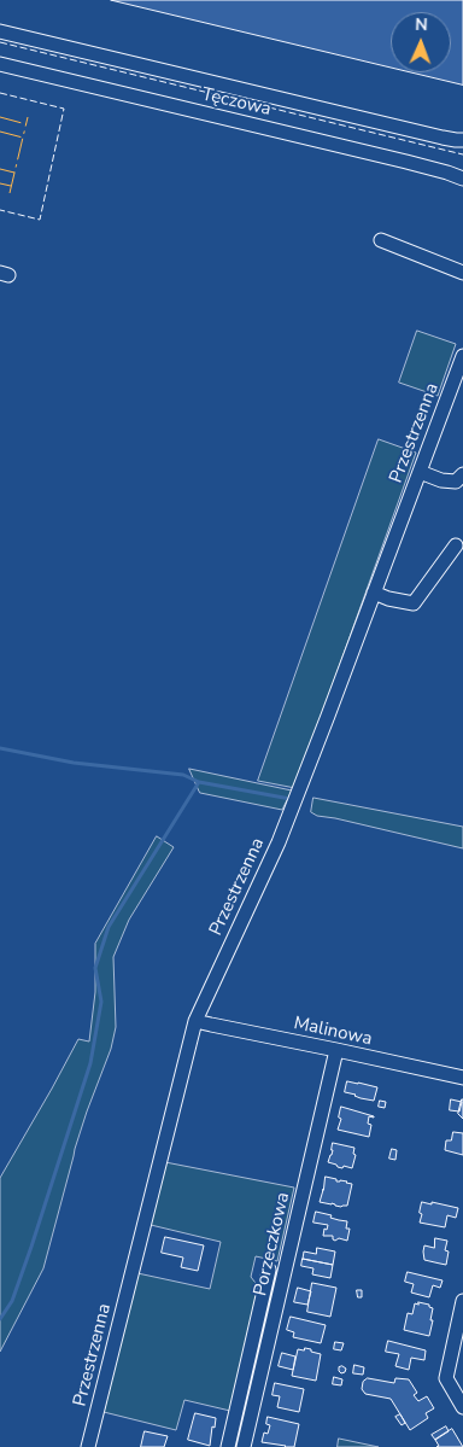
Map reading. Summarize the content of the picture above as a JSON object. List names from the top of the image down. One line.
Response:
{"streets":{"street":["Tęczowa","Przestrzenna","Malinowa","Porzeczkowa"]},"crossings":[["Przestrzenna","Malinowa"],["Malinowa","Porzeczkowa"]],"north":"top"}
